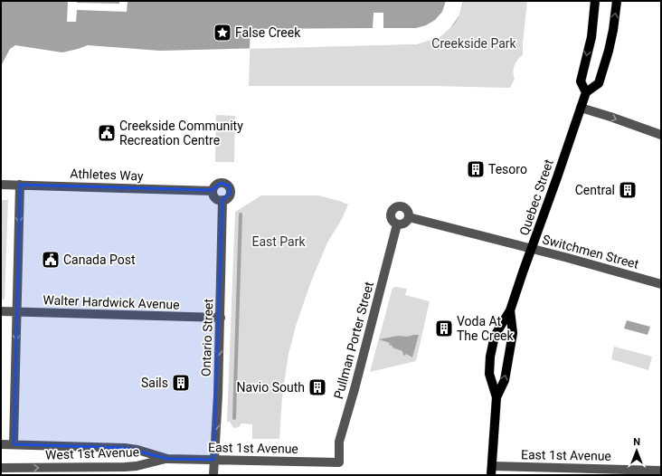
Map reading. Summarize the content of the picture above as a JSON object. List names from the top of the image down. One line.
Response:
{"streets":{"main road":["Quebec Street"],"street":["Athletes Way","Switchmen Street","Walter Hardwick Avenue","Ontario Street","Pullman Porter Street","East 1st Avenue","West 1st Avenue"]},"crossings":[["Athletes Way","Ontario Street"],["Quebec Street","Switchmen Street"],["Quebec Street","East 1st Avenue"],["Switchmen Street","Pullman Porter Street"],["Walter Hardwick Avenue","Ontario Street"],["Ontario Street","East 1st Avenue"],["Pullman Porter Street","East 1st Avenue"],["East 1st Avenue","West 1st Avenue"]],"one_way":["Ontario Street"],"parks":["Creekside Park","East Park"],"places":{"place":["False Creek"],"public building":["Creekside Community Recreation Centre","Canada Post"],"building":["Tesoro","Central","Voda At The Creek","Sails","Navio South"]},"north":"top"}
